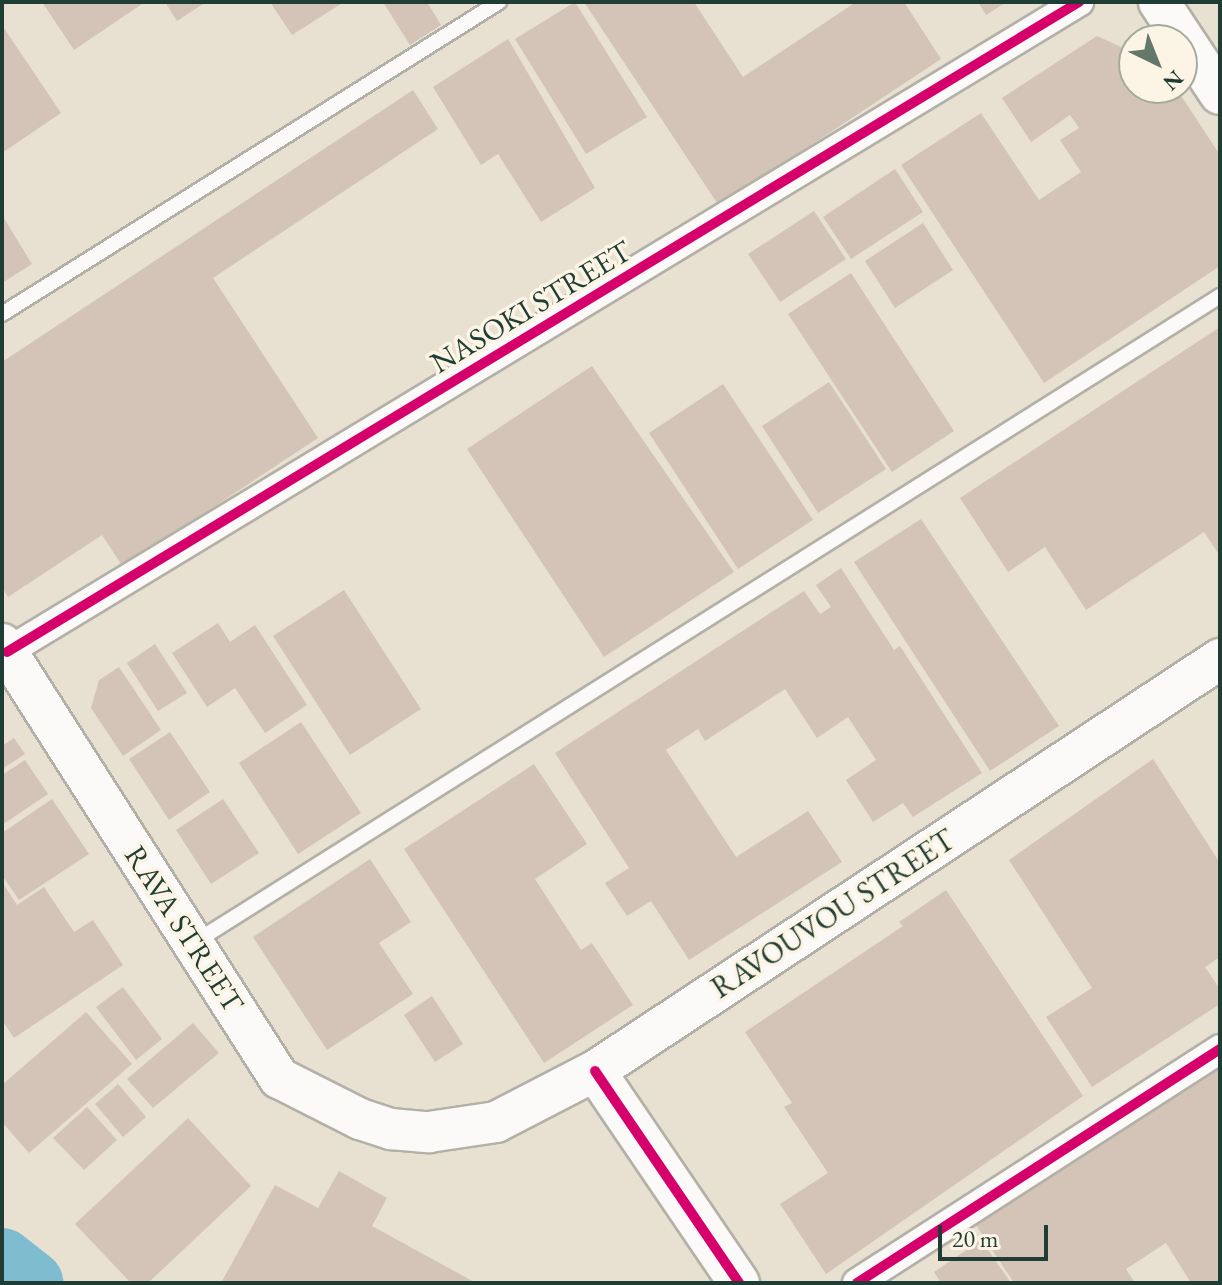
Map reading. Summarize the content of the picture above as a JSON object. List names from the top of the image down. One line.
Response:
{"streets":{"main road":["RAVOUVOU STREET","RAVA STREET"],"street":["NASOKI STREET"]},"crossings":[["NASOKI STREET","RAVA STREET"],["RAVOUVOU STREET","RAVA STREET"]],"scale_bar":"20 m","north":"bottom right"}
